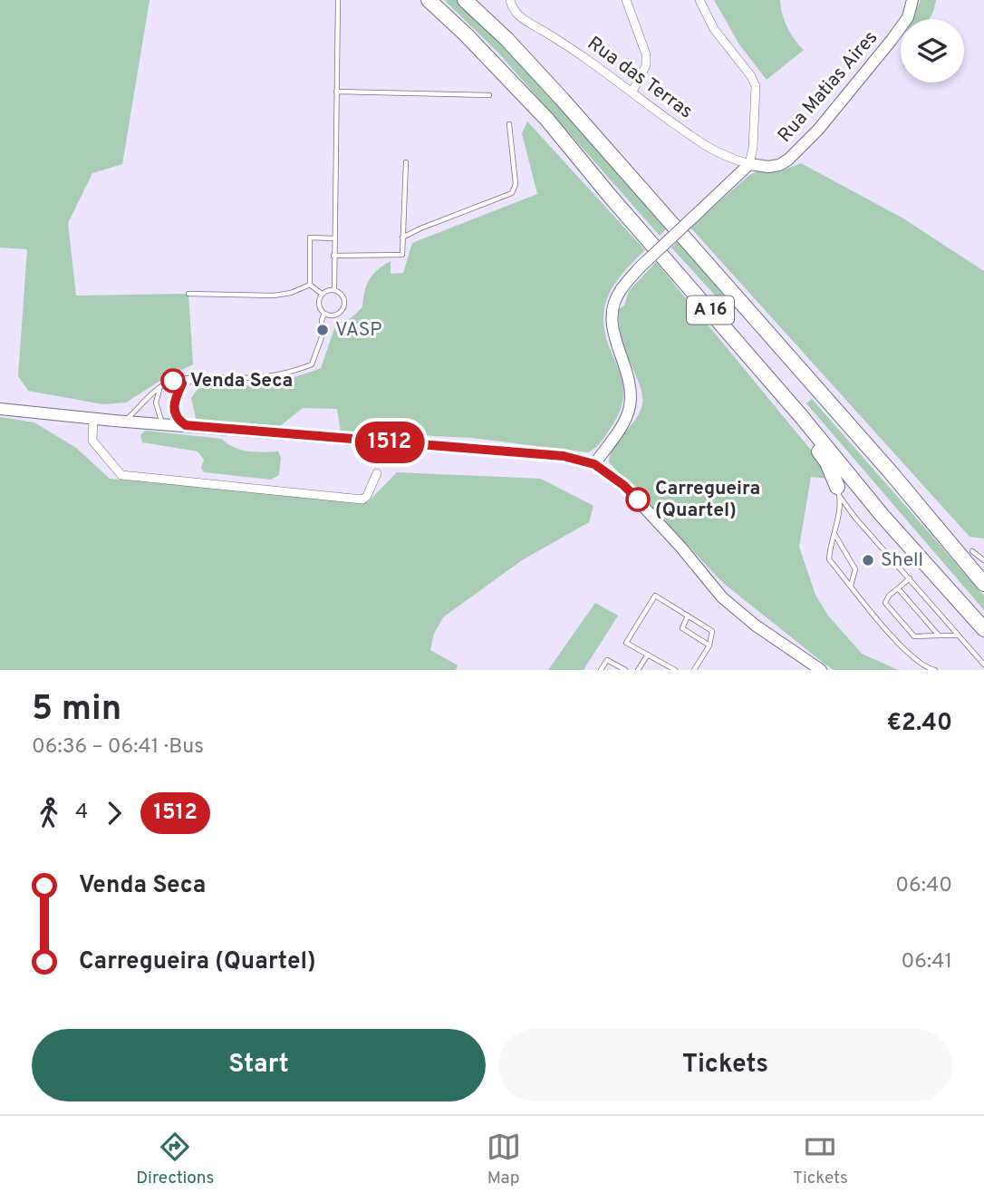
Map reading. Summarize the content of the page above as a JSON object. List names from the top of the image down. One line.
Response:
{"streets":{"highway":["A 16"],"main road":["Rua Matias Aires"],"street":["Rua das Terras"]},"crossings":[["Rua das Terras","Rua Matias Aires"]],"places":["VASP","Venda Seca","Carregueira (Quartel)","Shell"],"lines":["bus line 1512"],"page":{"on_map":"1512","heading":["5 min","06:36 – 06:41 · Bus","€2.40"],"legs":["4","1512"],"list":[{"name":"Venda Seca","value":"06:40"},{"name":"Carregueira (Quartel)","value":"06:41"}],"buttons":["Start","Tickets"],"tabs":["Directions","Map","Tickets"]}}
